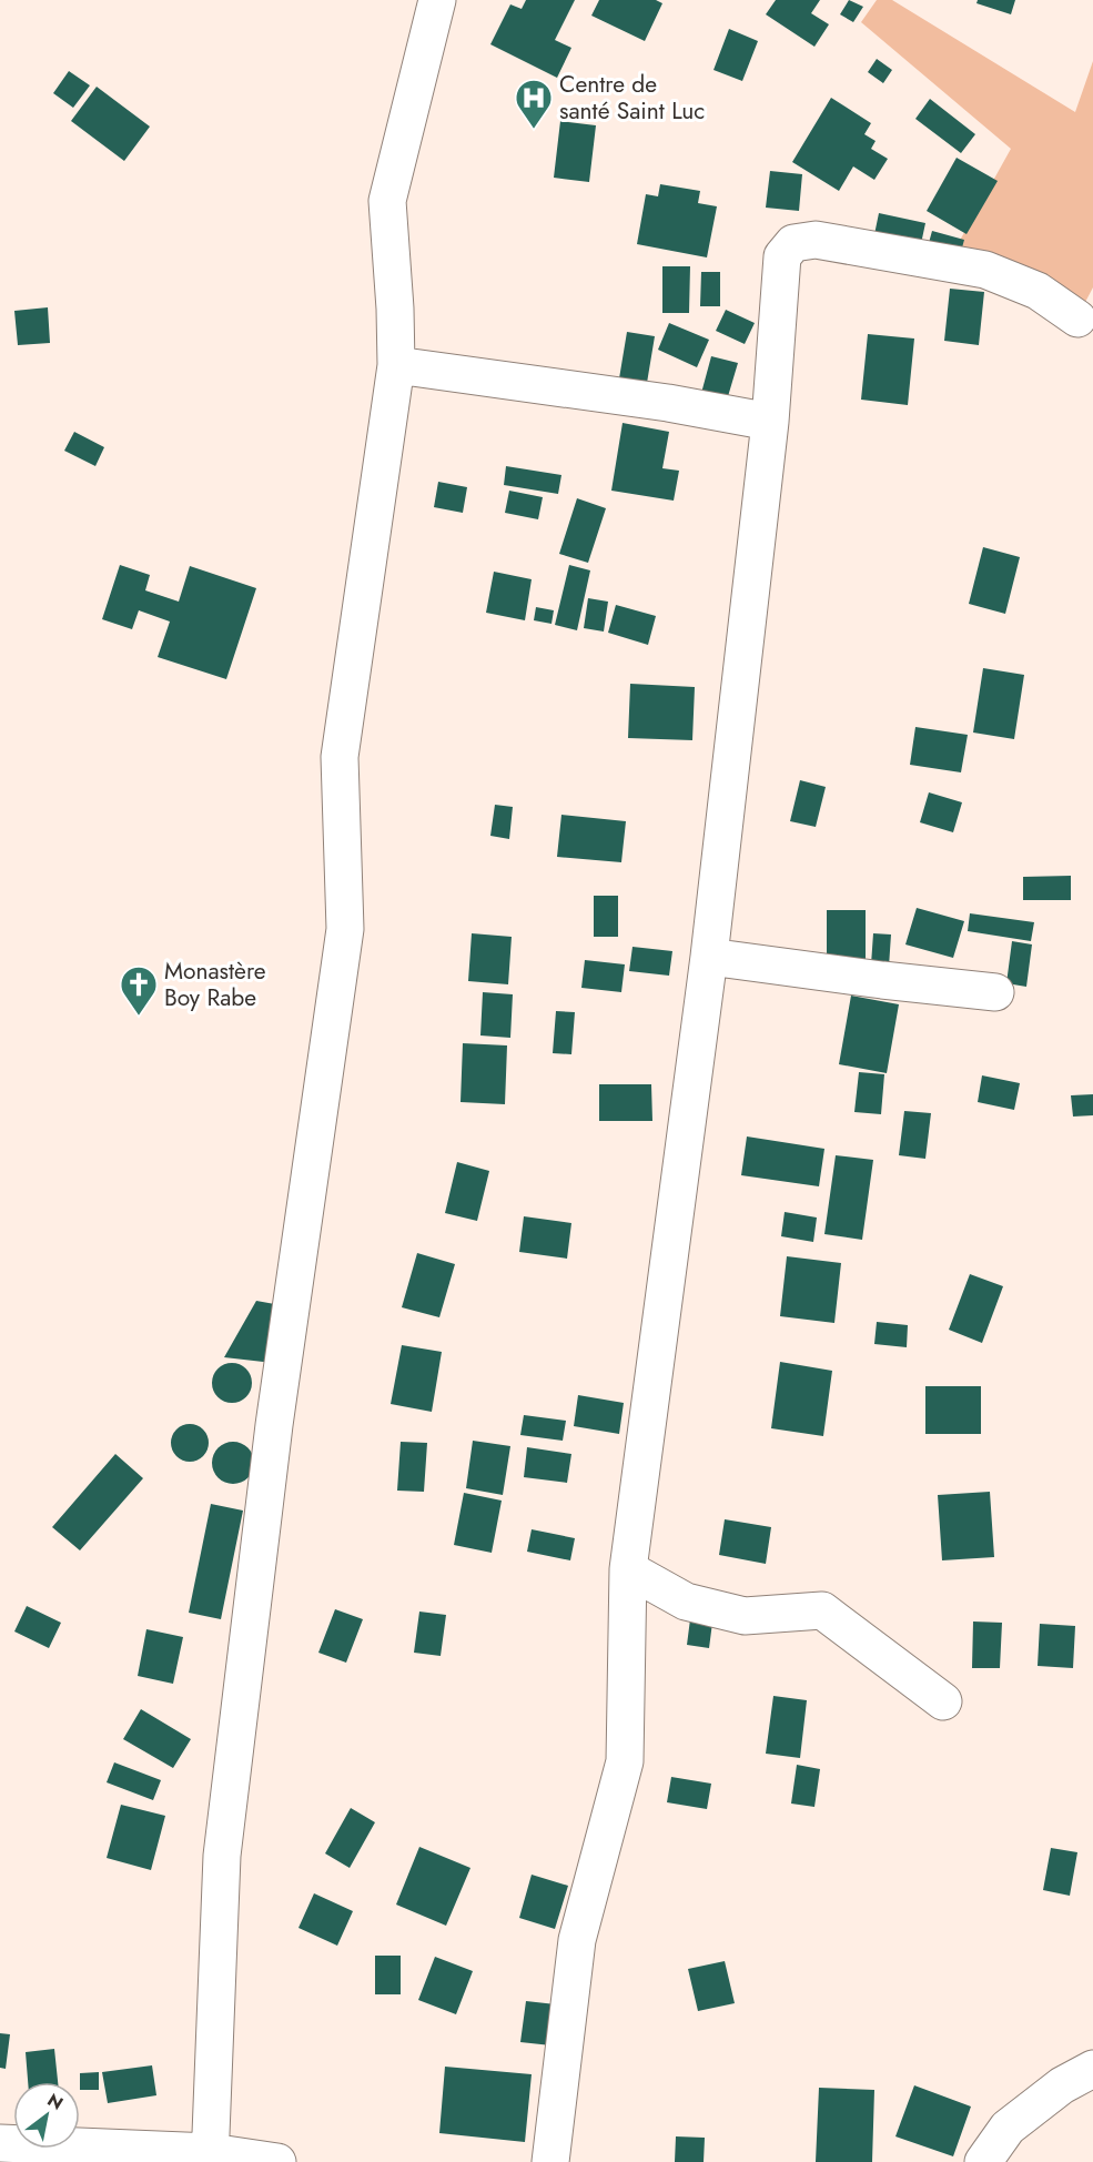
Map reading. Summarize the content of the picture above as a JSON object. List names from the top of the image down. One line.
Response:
{"places":{"hospital":["Centre de santé Saint Luc"],"church":["Monastère Boy Rabe"]},"north":"top right"}
